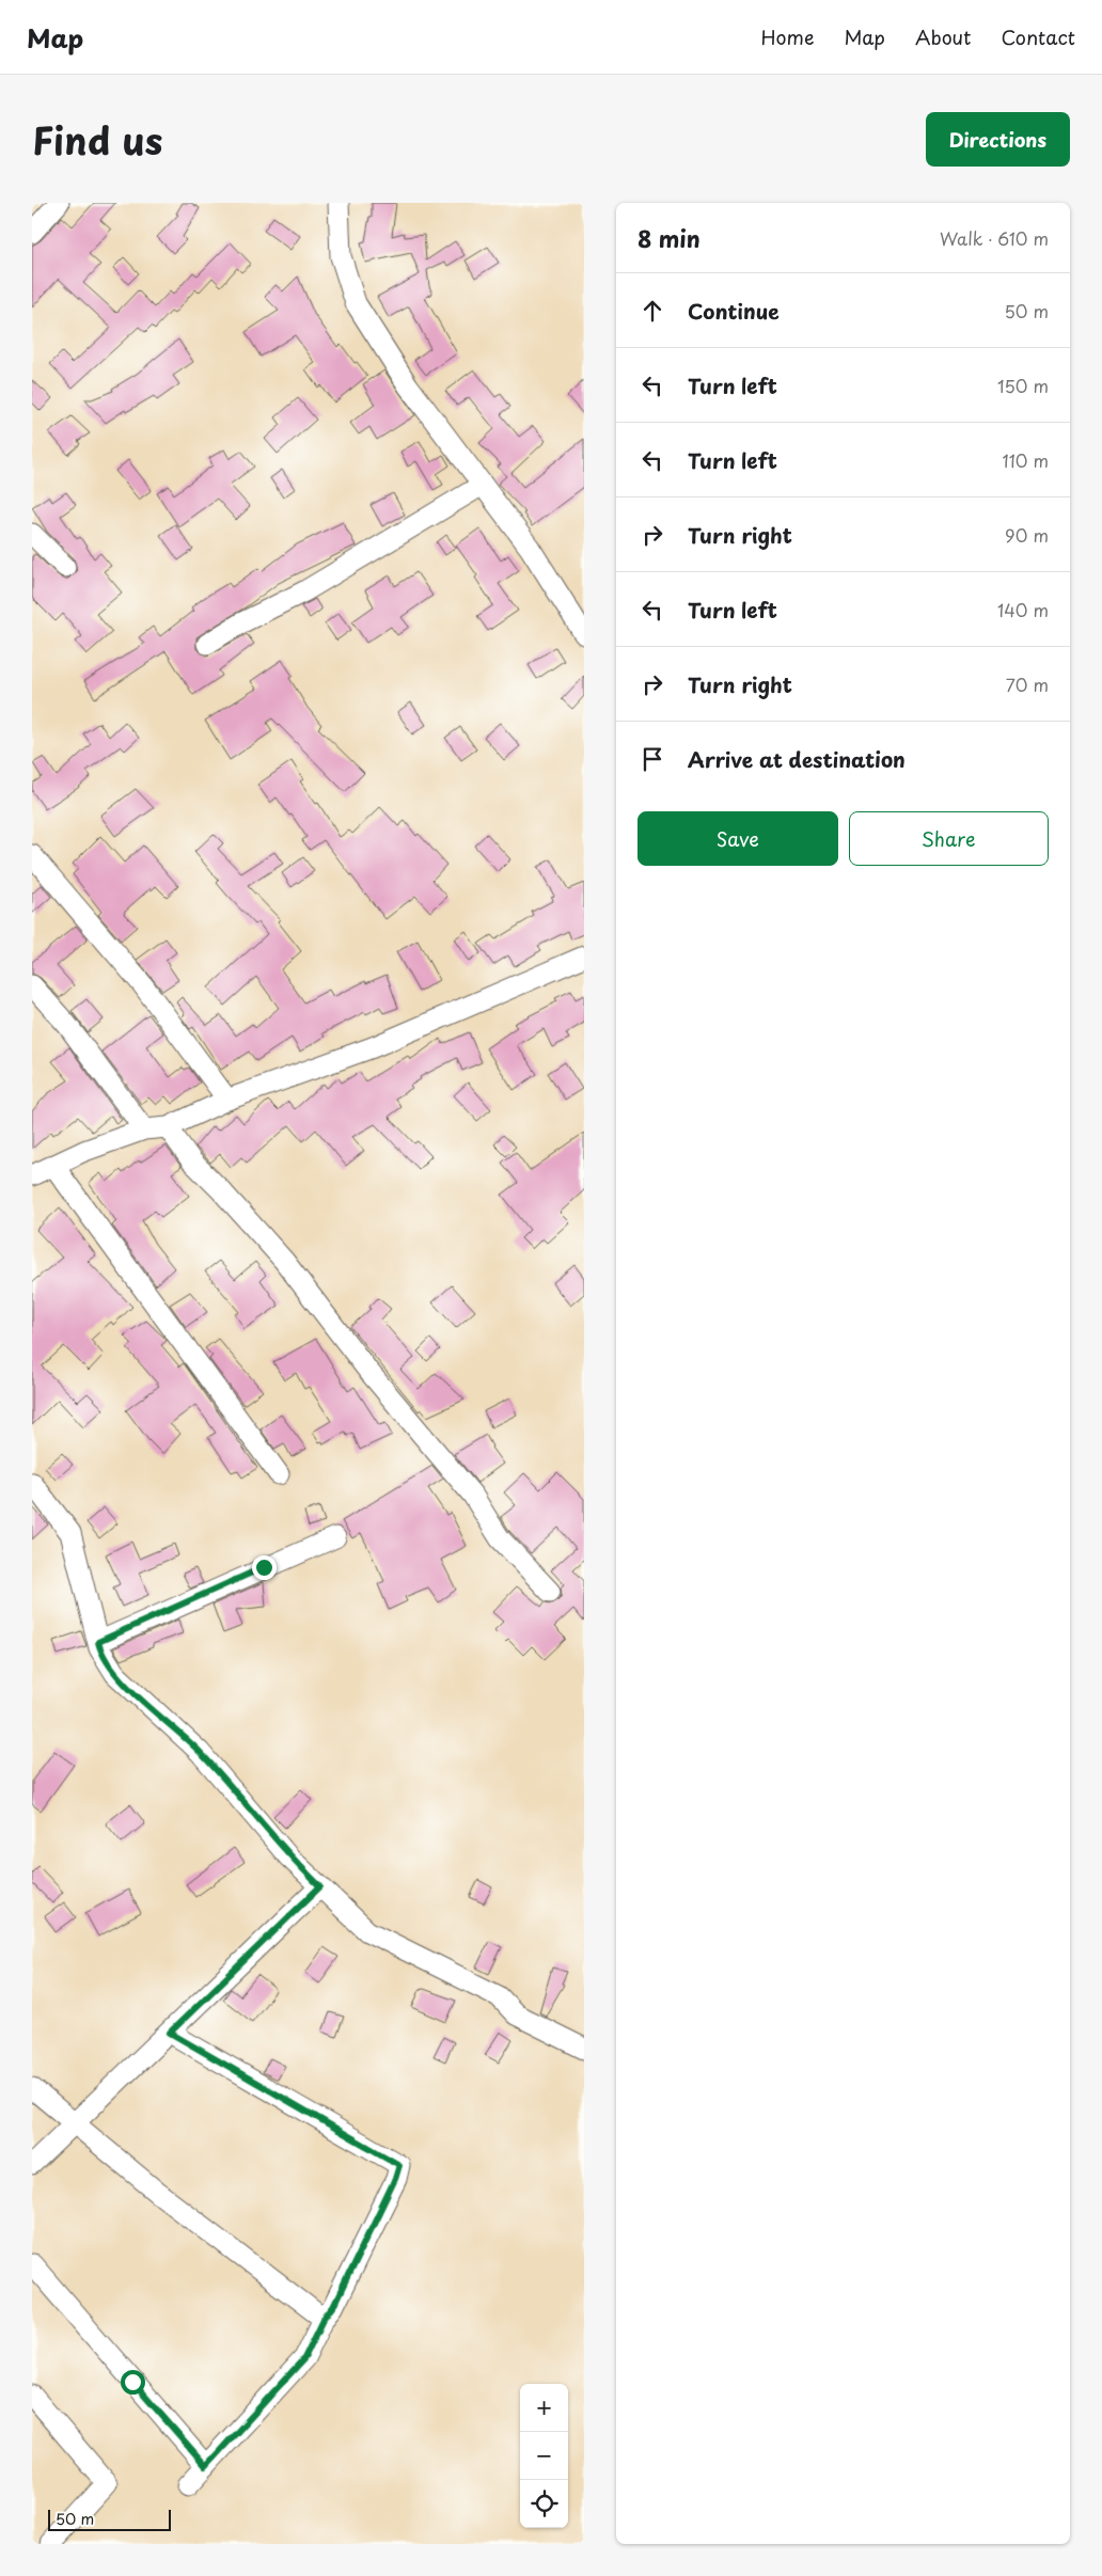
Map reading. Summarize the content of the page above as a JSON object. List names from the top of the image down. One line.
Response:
{"scale_bar":"50 m","page":{"header":"Map","nav":["Home","Map","About","Contact"],"title":"Find us","buttons":["Directions",["Save","Share"]],"heading":["8 min","Walk · 610 m"],"list":[["Continue","50 m"],["Turn left","150 m"],["Turn left","110 m"],["Turn right","90 m"],["Turn left","140 m"],["Turn right","70 m"],"Arrive at destination"],"map_buttons":["+","−"],"scale":"50 m"}}
